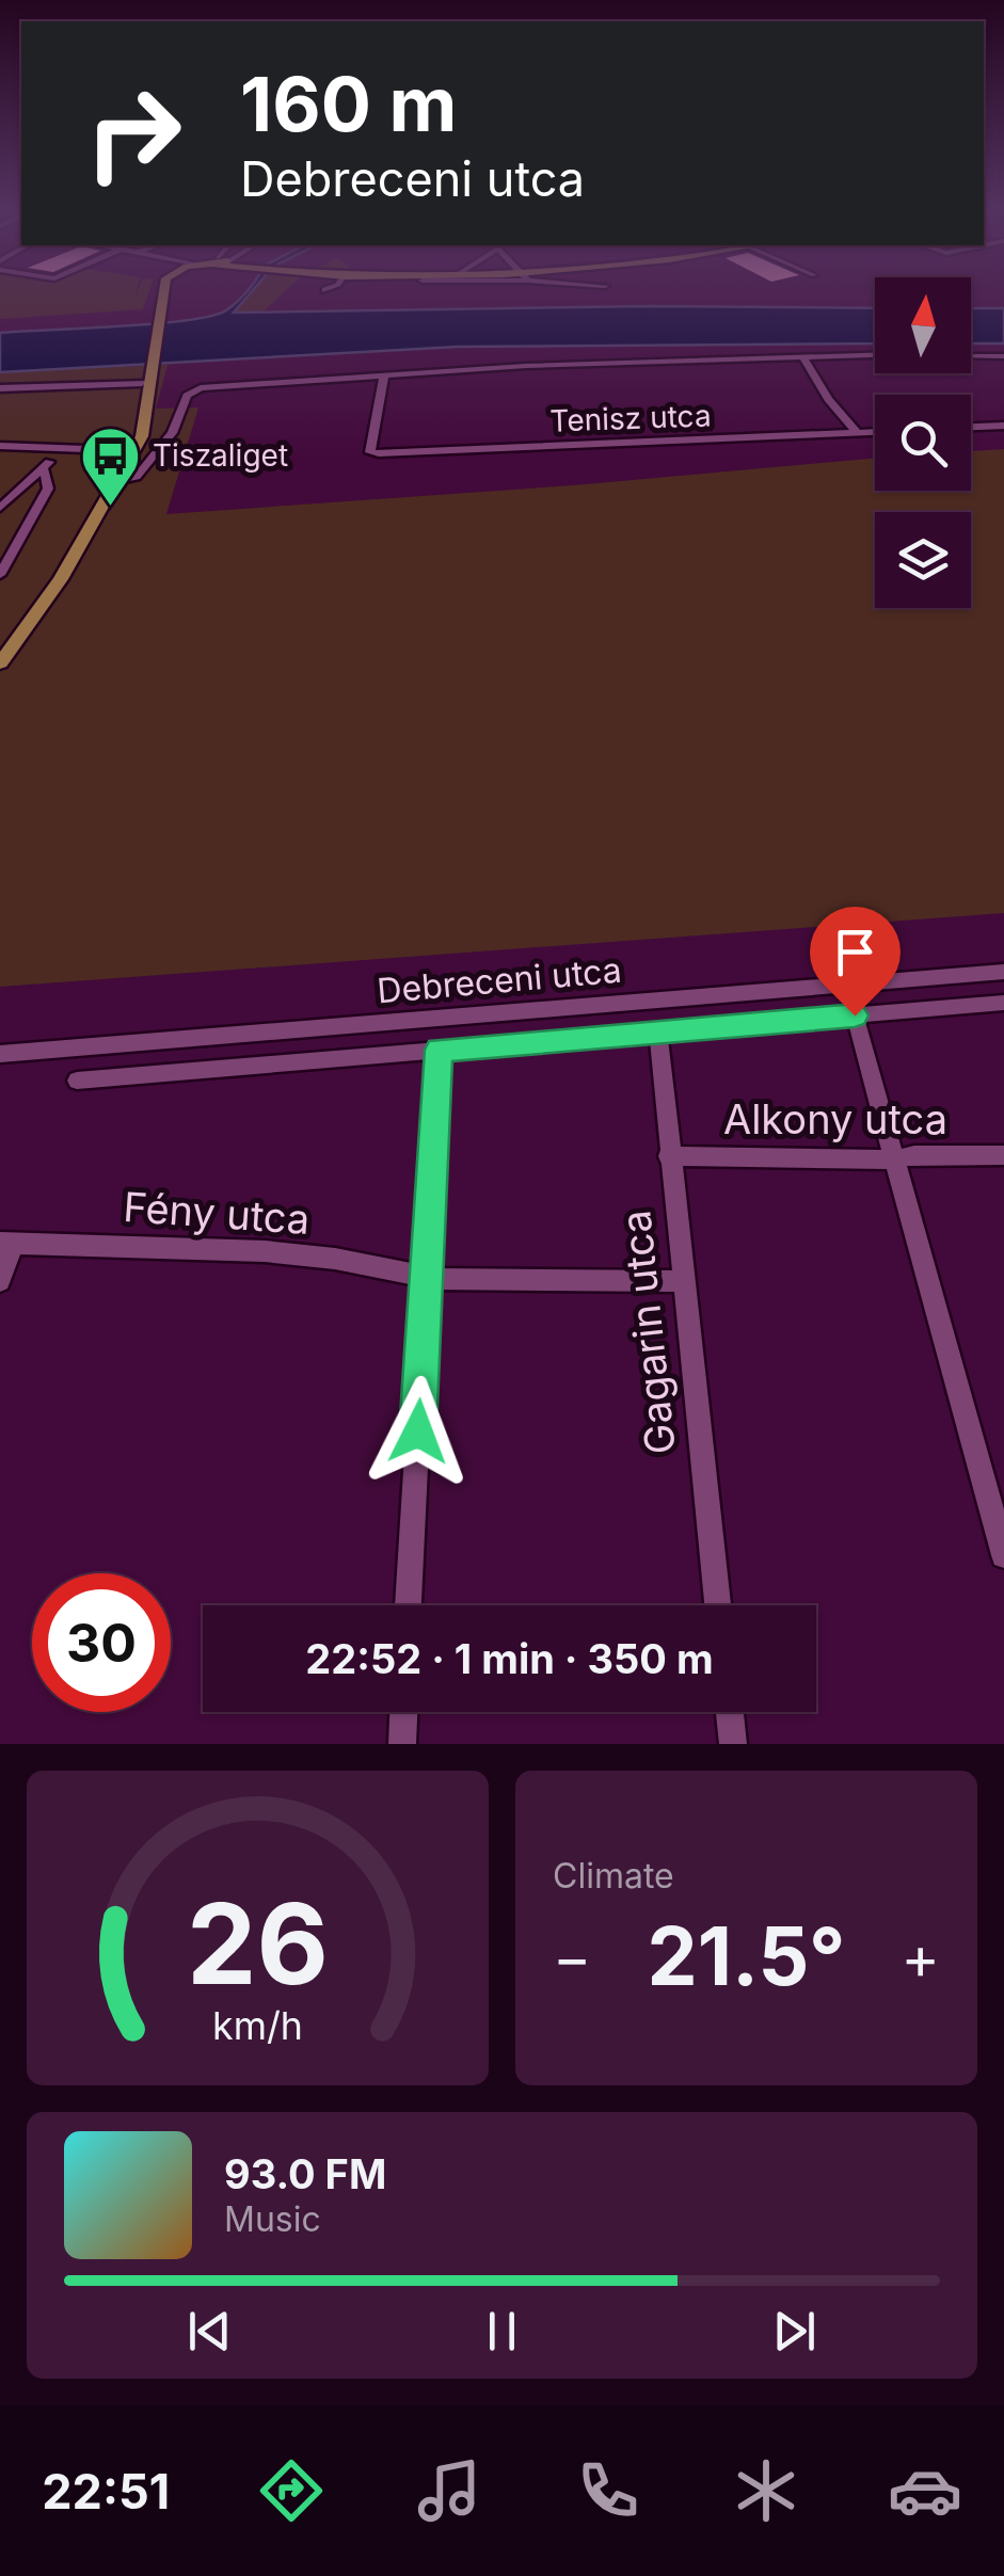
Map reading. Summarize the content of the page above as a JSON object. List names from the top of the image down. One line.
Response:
{"streets":{"street":["Tenisz utca","Debreceni utca","Alkony utca","Fény utca","Gagarin utca"]},"crossings":[["Debreceni utca","Gagarin utca"],["Alkony utca","Gagarin utca"]],"places":{"bus stop":["Tiszaliget"]},"north":"top","page":{"turn":["160 m","Debreceni utca"],"limit":"30","trip":"22:52 · 1 min · 350 m","tile":"Climate","heat":["−","21.5°","+"],"song":["93.0 FM","Music"],"tabs":"22:51","gauge":["26","km/h"]}}
